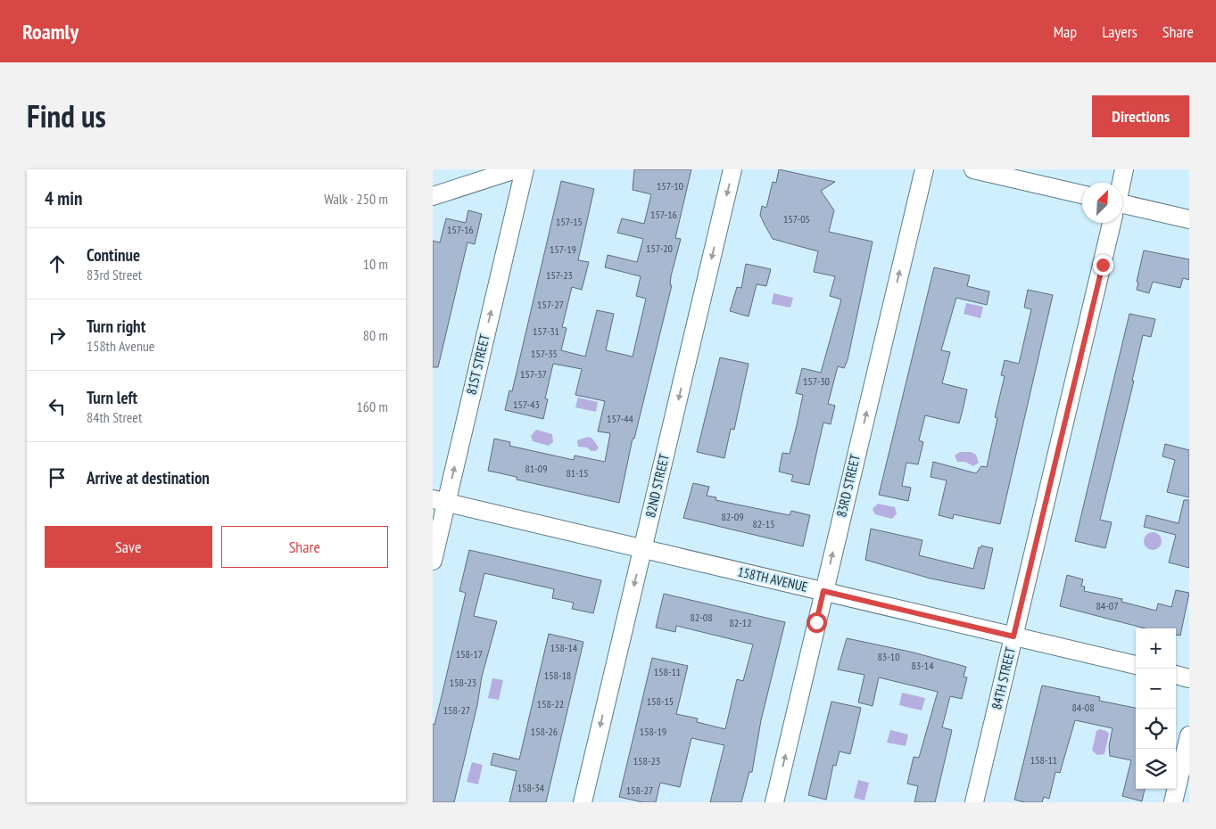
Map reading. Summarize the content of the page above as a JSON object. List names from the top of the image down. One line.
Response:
{"streets":{"street":["81ST STREET","82ND STREET","83RD STREET","158TH AVENUE","84TH STREET"]},"crossings":[["81ST STREET","158TH AVENUE"],["82ND STREET","158TH AVENUE"],["83RD STREET","158TH AVENUE"],["158TH AVENUE","84TH STREET"]],"one_way":["81ST STREET","82ND STREET","83RD STREET"],"house_numbers":["157-10","157-16","157-05","157-15","157-16","157-20","157-19","157-23","157-27","157-31","157-35","157-37","157-30","157-43","157-44","81-09","81-15","82-09","82-15","84-07","82-08","82-12","158-14","158-17","83-10","83-14","158-11","158-18","158-23","158-15","158-22","84-08","158-27","158-26","158-19","158-11","158-23","158-34","158-27"],"north":"top right","page":{"header":"Roamly","nav":["Map","Layers","Share"],"title":"Find us","buttons":["Directions",["Save","Share"]],"heading":["4 min","Walk · 250 m"],"list":[["Continue","83rd Street","10 m"],["Turn right","158th Avenue","80 m"],["Turn left","84th Street","160 m"],"Arrive at destination"],"map_buttons":["+","−"]}}
